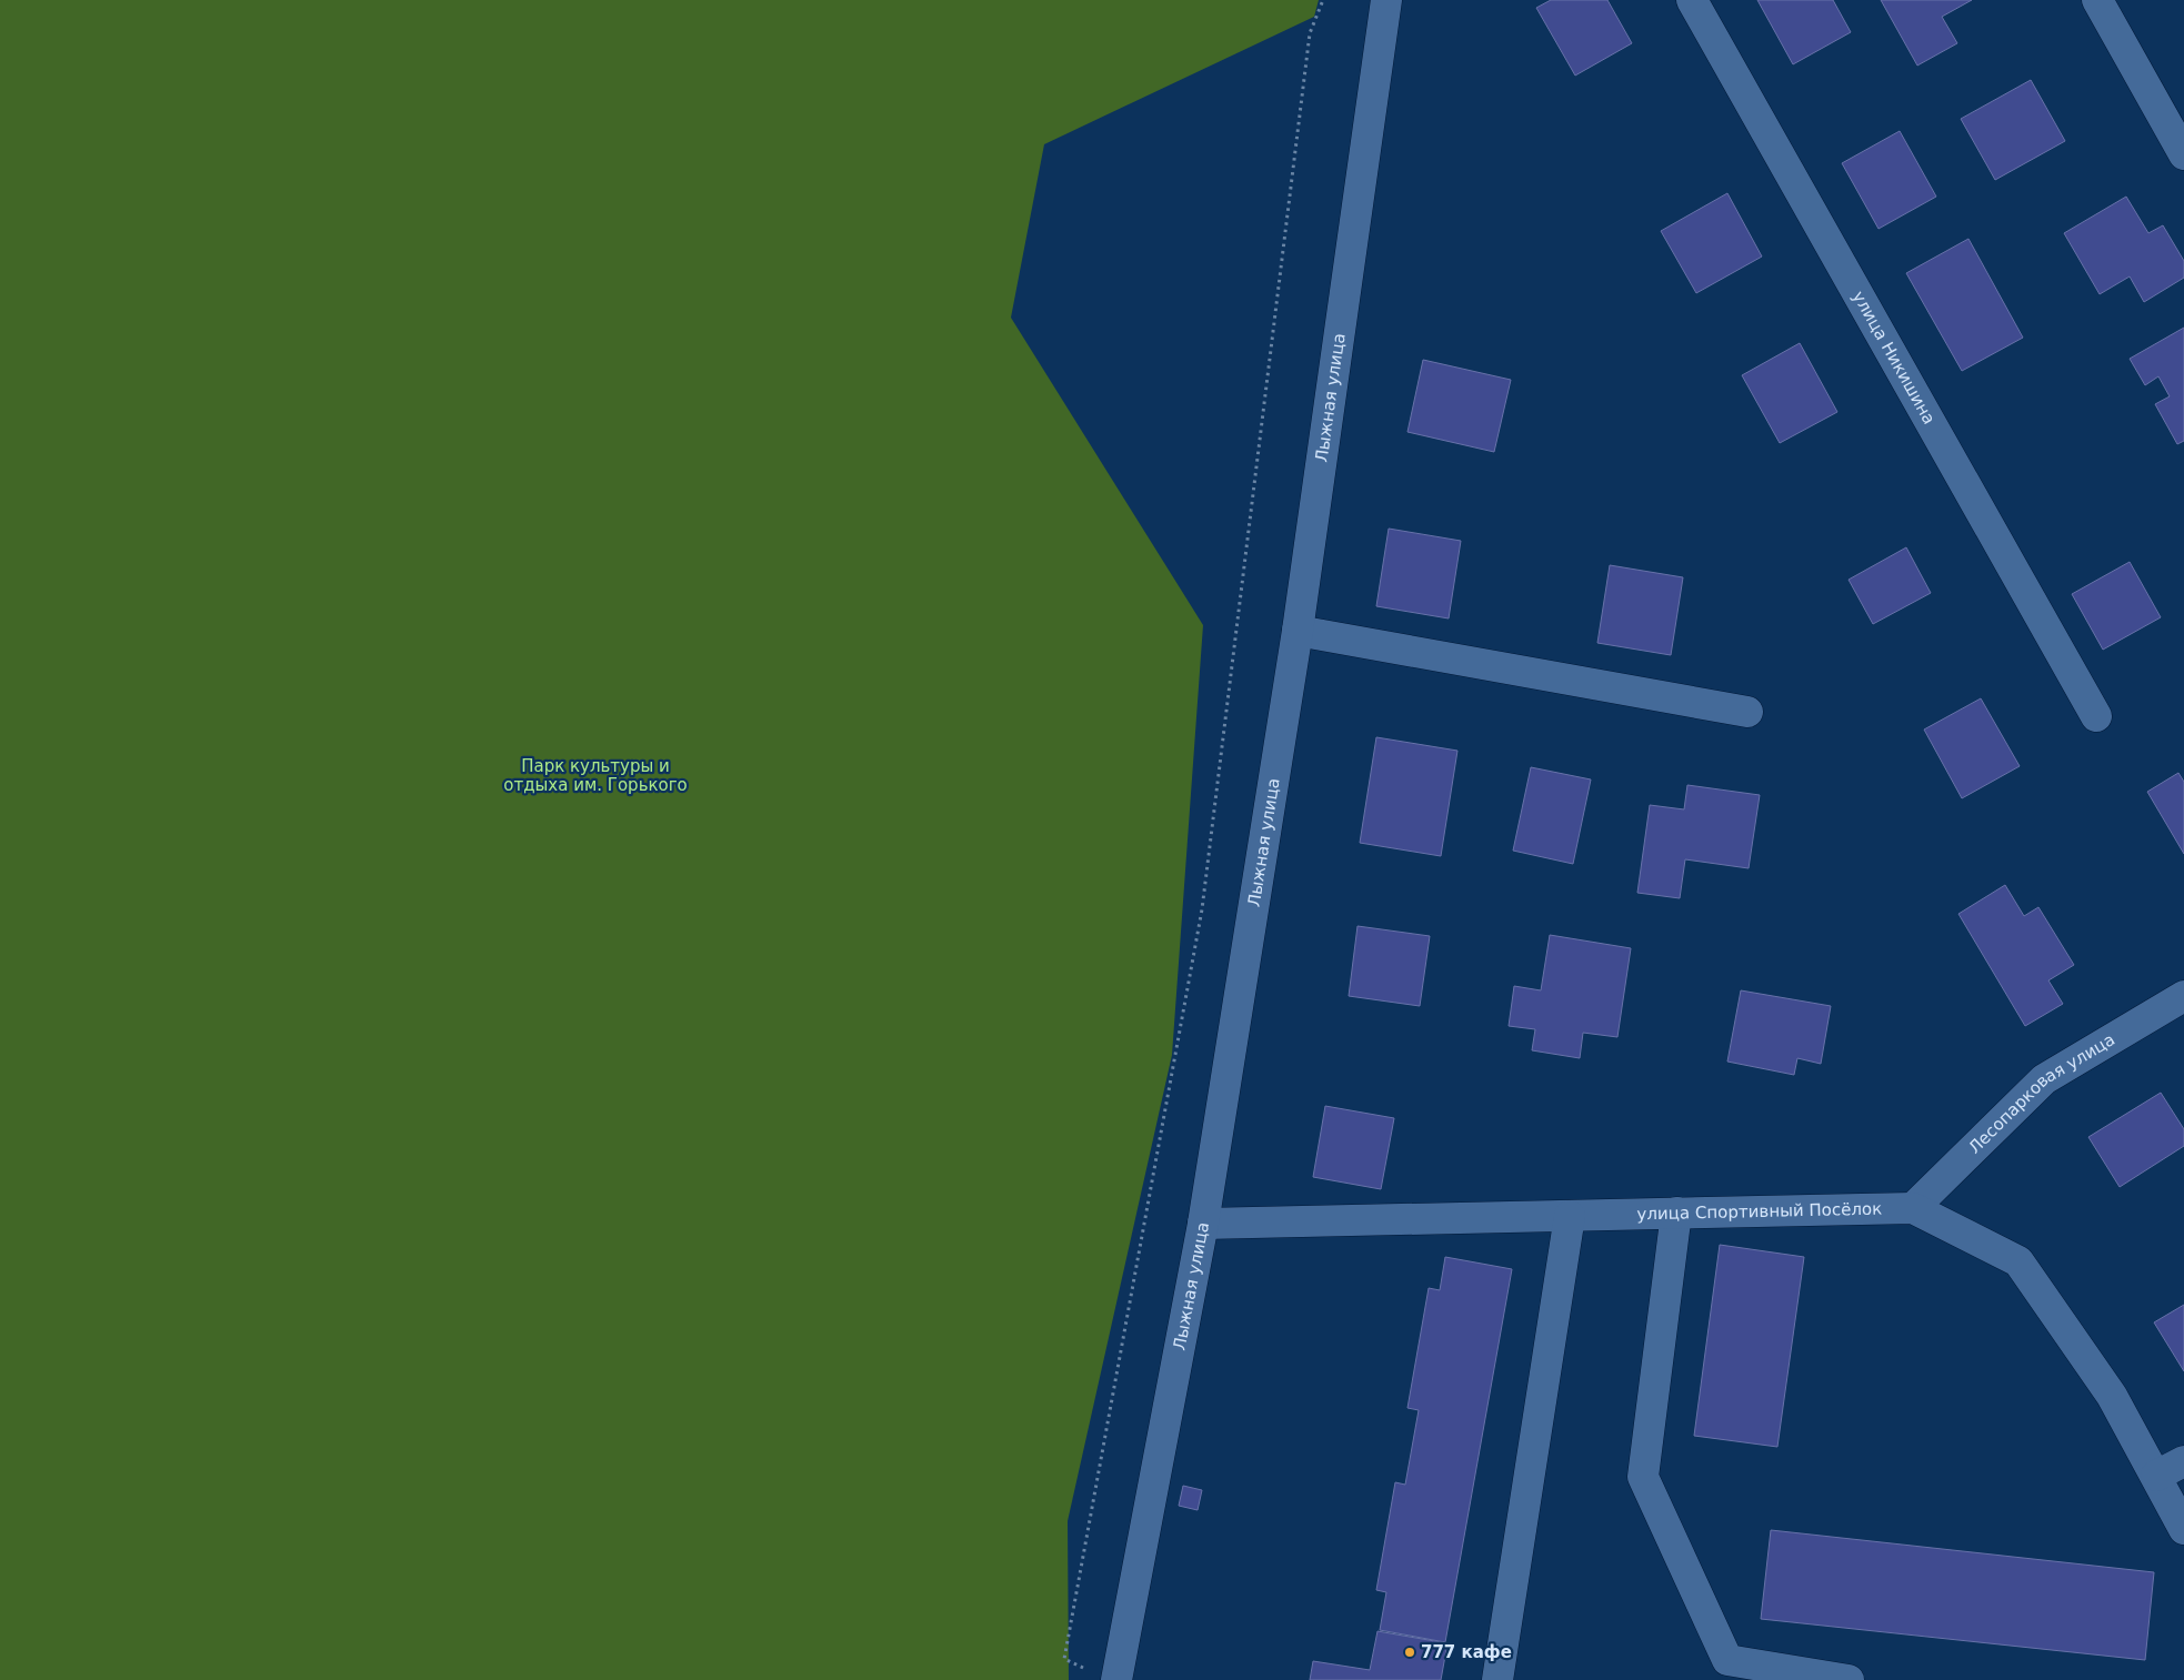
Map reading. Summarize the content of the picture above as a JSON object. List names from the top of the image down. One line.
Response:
{"streets":{"street":["улица Никишина","Лыжная улица","Лесопарковая улица","улица Спортивный Посёлок"]},"crossings":[["Лыжная улица","улица Спортивный Посёлок"],["Лесопарковая улица","улица Спортивный Посёлок"]],"parks":["Парк культуры и отдыха им. Горького"],"places":["777 кафе"]}
